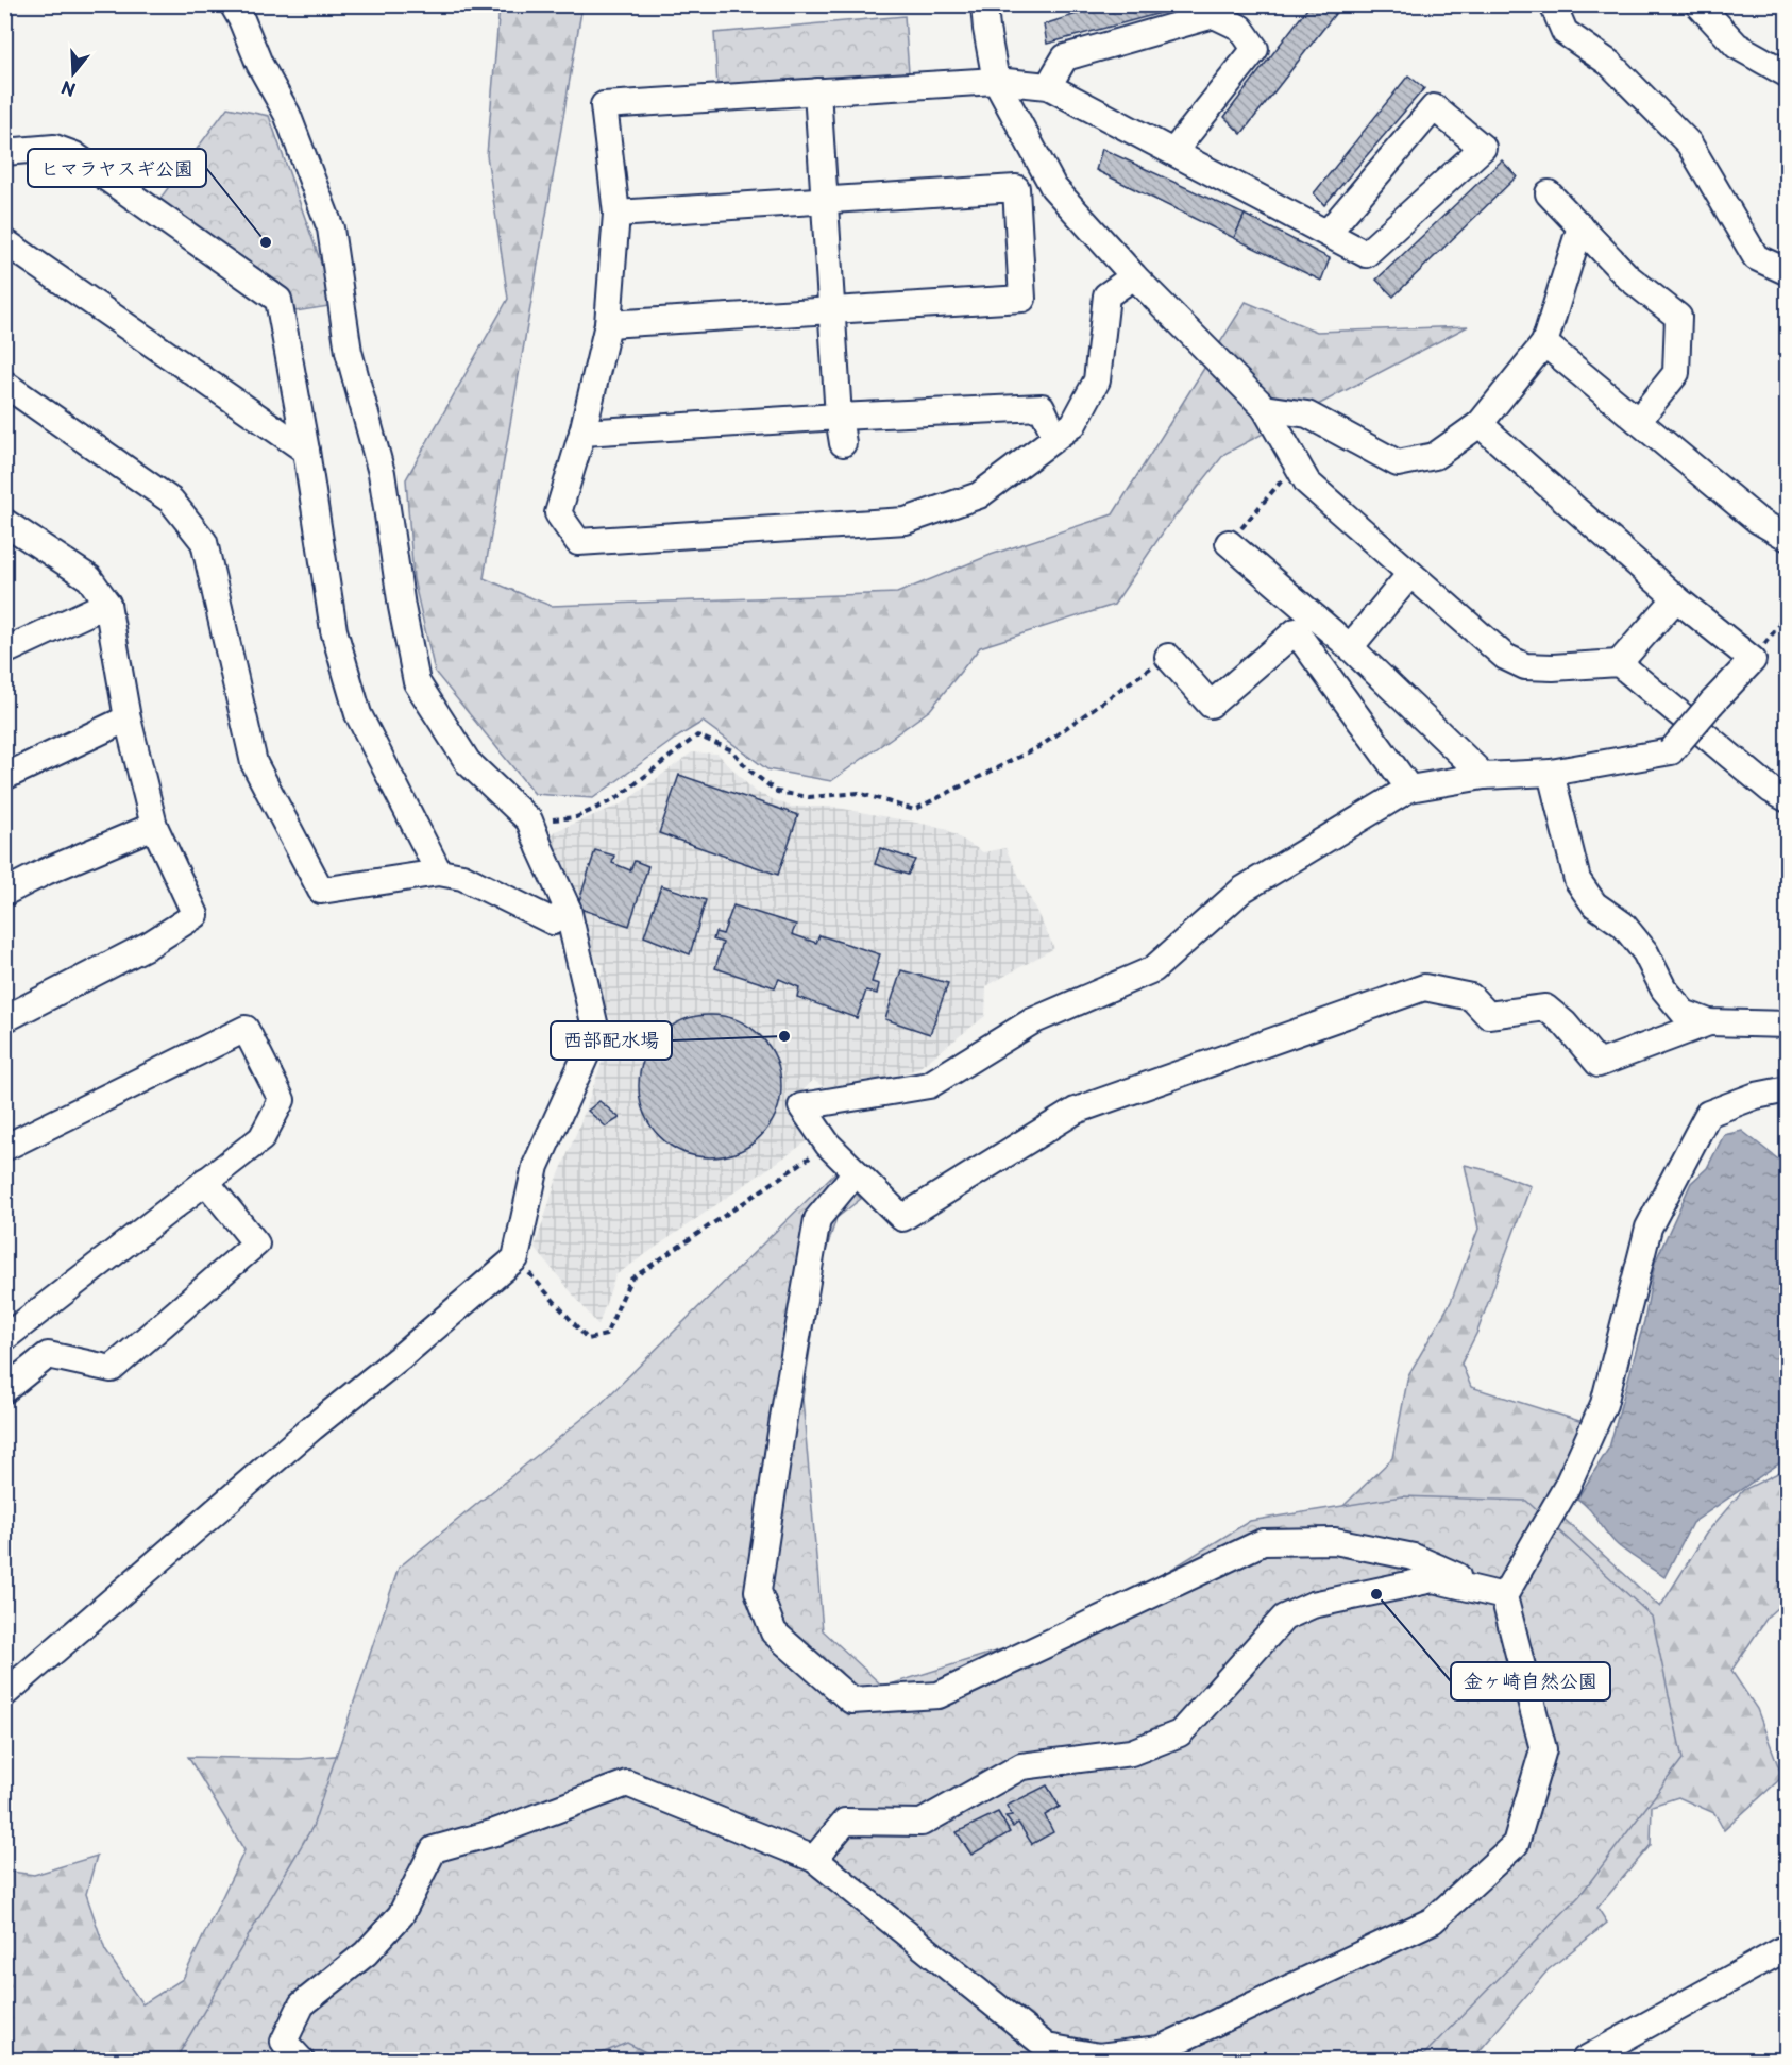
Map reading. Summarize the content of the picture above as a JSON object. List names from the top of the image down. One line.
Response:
{"places":["ヒマラヤスギ公園","西部配水場","金ヶ崎自然公園"],"north":"bottom"}
